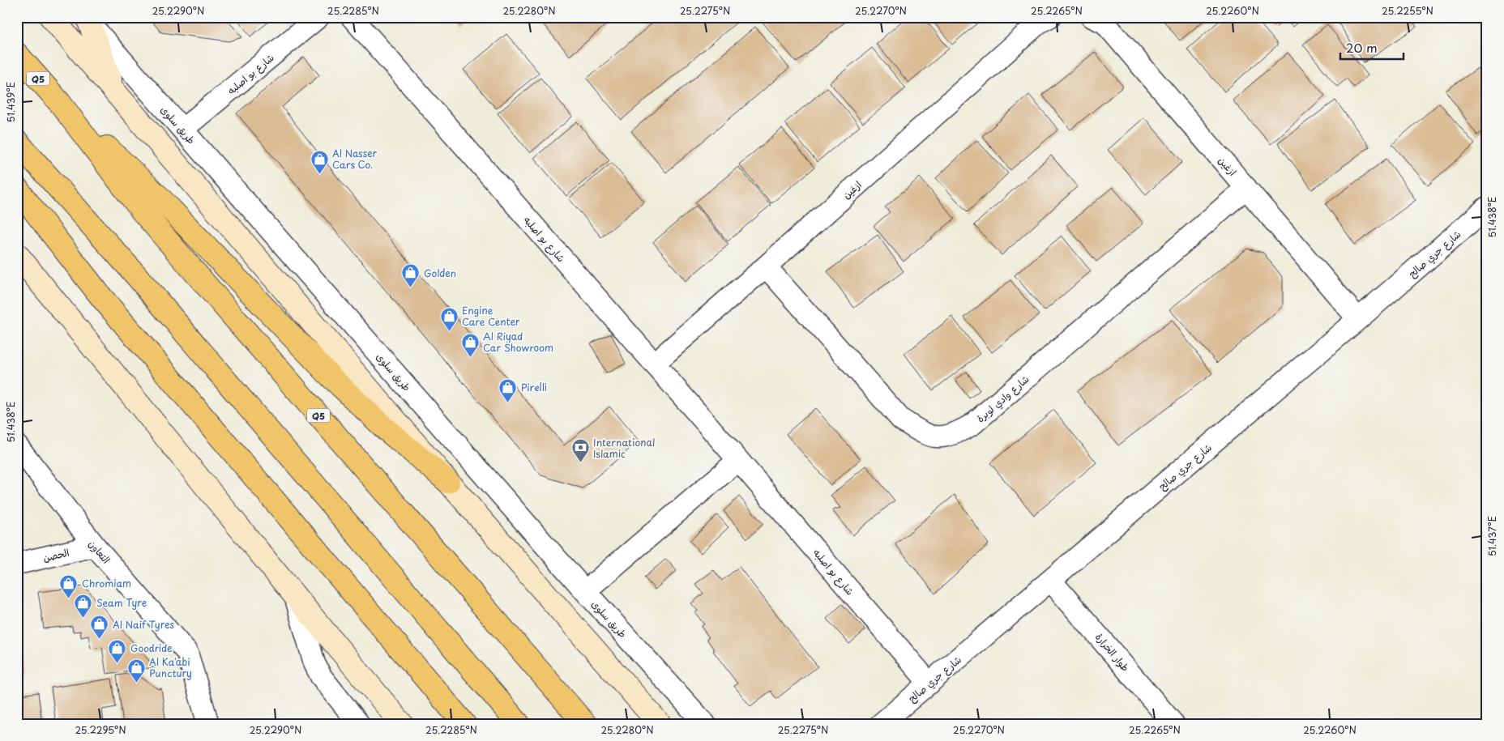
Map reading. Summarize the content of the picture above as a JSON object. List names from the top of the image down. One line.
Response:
{"streets":{"highway":["Q5"],"street":["شارع بو اصلبه","طريق سلوى","ازغين","شارع جري صالح","شارع وادي لوبرة","التعاون","الحصن","طوار الخرارة"]},"crossings":[["شارع بو اصلبه","طريق سلوى"],["شارع بو اصلبه","ازغين"],["شارع بو اصلبه","شارع جري صالح"],["ازغين","شارع جري صالح"],["ازغين","شارع وادي لوبرة"],["شارع جري صالح","طوار الخرارة"],["التعاون","الحصن"]],"places":{"shop":["Al Nasser Cars Co.","Golden","Engine Care Center","Al Riyad Car Showroom","Pirelli","Chromiam","Seam Tyre","Al Naif Tyres","Goodride","Al Ka'abi Punctury"],"bank":["International Islamic"]},"scale_bar":"20 m","coordinates":["25.2290°N","25.2285°N","25.2280°N","25.2275°N","25.2270°N","25.2265°N","25.2260°N","25.2255°N","51.439°E","51.438°E","51.437°E","25.2295°N"]}
